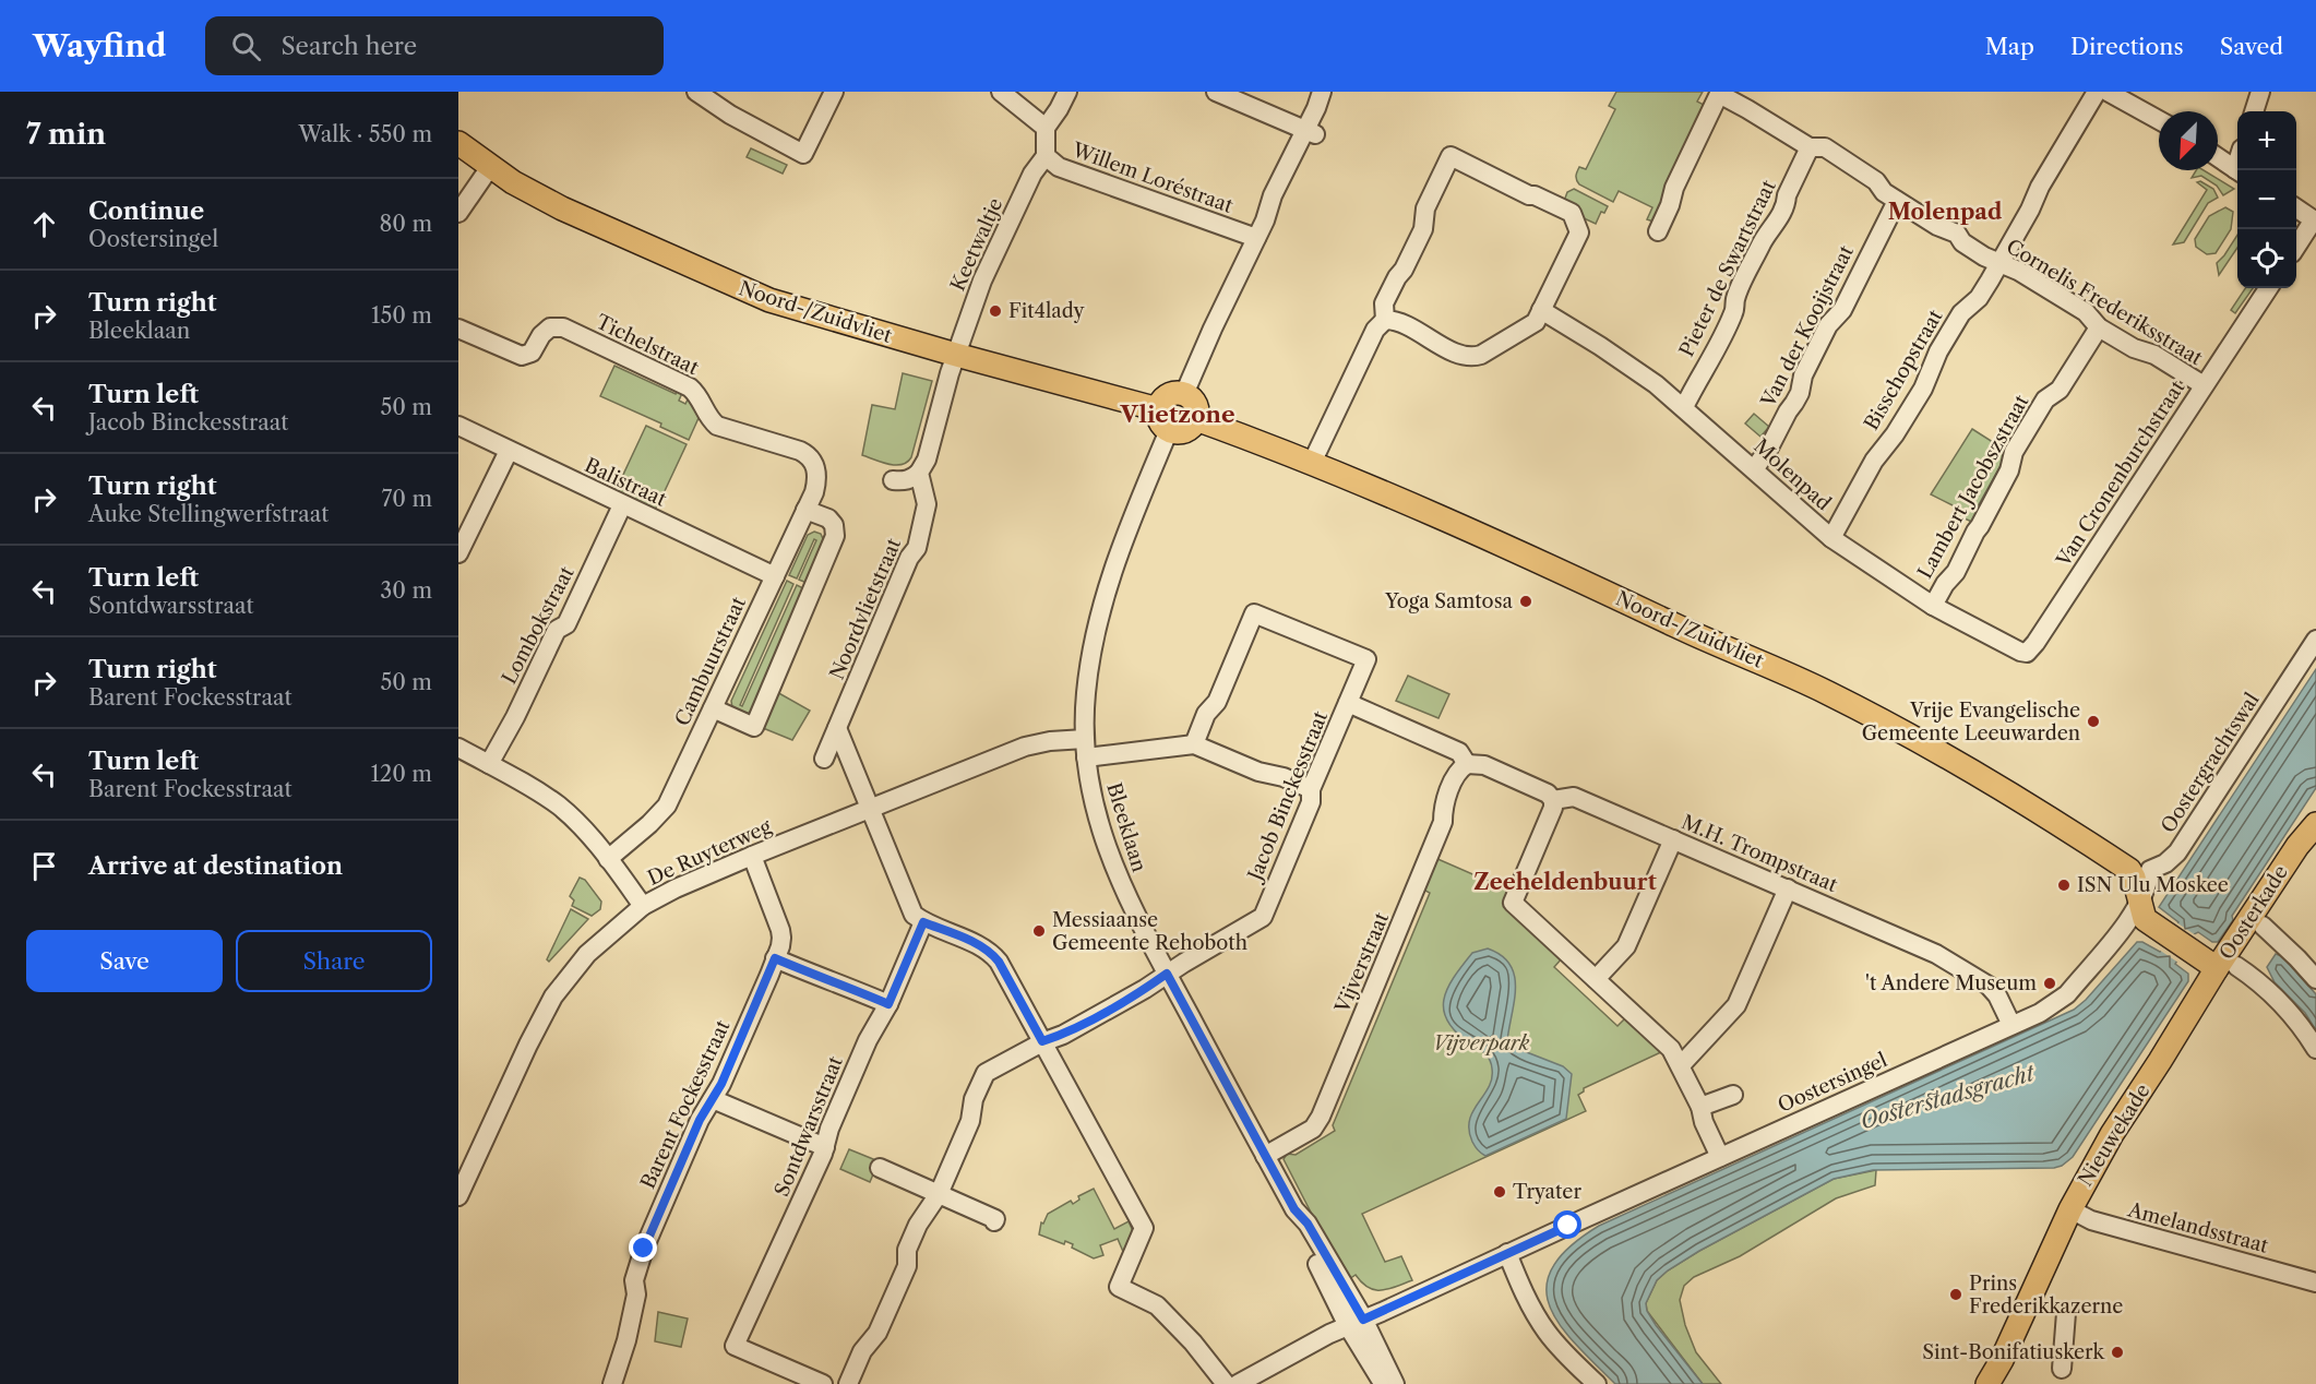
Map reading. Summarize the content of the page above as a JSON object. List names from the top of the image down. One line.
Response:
{"streets":{"main road":["Noord-/Zuidvliet","Oosterkade","Nieuwekade"],"street":["Willem Loréstraat","Keetwaltje","Pieter de Swartstraat","Cornelis Frederiksstraat","Van der Kooijstraat","Tichelstraat","Bisschopstraat","Van Cronenburchstraat","Molenpad","Balistraat","Lambert Jacobszstraat","Noordvlietstraat","Lombokstraat","Cambuurstraat","Oostergrachtswal","Jacob Binckesstraat","Bleeklaan","De Ruyterweg","M.H. Trompstraat","Vijverstraat","Oostersingel","Barent Fockesstraat","Sontdwarsstraat","Amelandsstraat"]},"crossings":[["Willem Loréstraat","Keetwaltje"],["Keetwaltje","Noord-/Zuidvliet"],["Pieter de Swartstraat","Cornelis Frederiksstraat"],["Pieter de Swartstraat","Molenpad"],["Cornelis Frederiksstraat","Van der Kooijstraat"],["Cornelis Frederiksstraat","Bisschopstraat"],["Cornelis Frederiksstraat","Van Cronenburchstraat"],["Cornelis Frederiksstraat","Lambert Jacobszstraat"],["Noord-/Zuidvliet","Oostergrachtswal"],["Noord-/Zuidvliet","Bleeklaan"],["Noord-/Zuidvliet","Oostersingel"],["Van der Kooijstraat","Molenpad"],["Tichelstraat","Cambuurstraat"],["Bisschopstraat","Molenpad"],["Van Cronenburchstraat","Molenpad"],["Molenpad","Lambert Jacobszstraat"],["Balistraat","Lombokstraat"],["Balistraat","Cambuurstraat"],["Oostergrachtswal","Oostersingel"],["Jacob Binckesstraat","Bleeklaan"],["Jacob Binckesstraat","De Ruyterweg"],["Bleeklaan","De Ruyterweg"],["Bleeklaan","Vijverstraat"],["Bleeklaan","Oostersingel"],["De Ruyterweg","Barent Fockesstraat"],["M.H. Trompstraat","Vijverstraat"],["M.H. Trompstraat","Oostersingel"],["Oosterkade","Nieuwekade"],["Nieuwekade","Amelandsstraat"]],"districts":["Molenpad","Vlietzone","Zeeheldenbuurt"],"water":["Oosterstadsgracht"],"parks":["Vijverpark"],"places":["Fit4lady","Yoga Samtosa","Vrije Evangelische Gemeente Leeuwarden","ISN Ulu Moskee","Messiaanse Gemeente Rehoboth","'t Andere Museum","Tryater","Prins Frederikkazerne","Sint-Bonifatiuskerk"],"north":"bottom left","page":{"header":"Wayfind","search":"Search here","nav":["Map","Directions","Saved"],"heading":["7 min","Walk · 550 m"],"map_buttons":["+","−"],"list":[["Continue","Oostersingel","80 m"],["Turn right","Bleeklaan","150 m"],["Turn left","Jacob Binckesstraat","50 m"],["Turn right","Auke Stellingwerfstraat","70 m"],["Turn left","Sontdwarsstraat","30 m"],["Turn right","Barent Fockesstraat","50 m"],["Turn left","Barent Fockesstraat","120 m"],"Arrive at destination"],"buttons":["Save","Share"]}}
